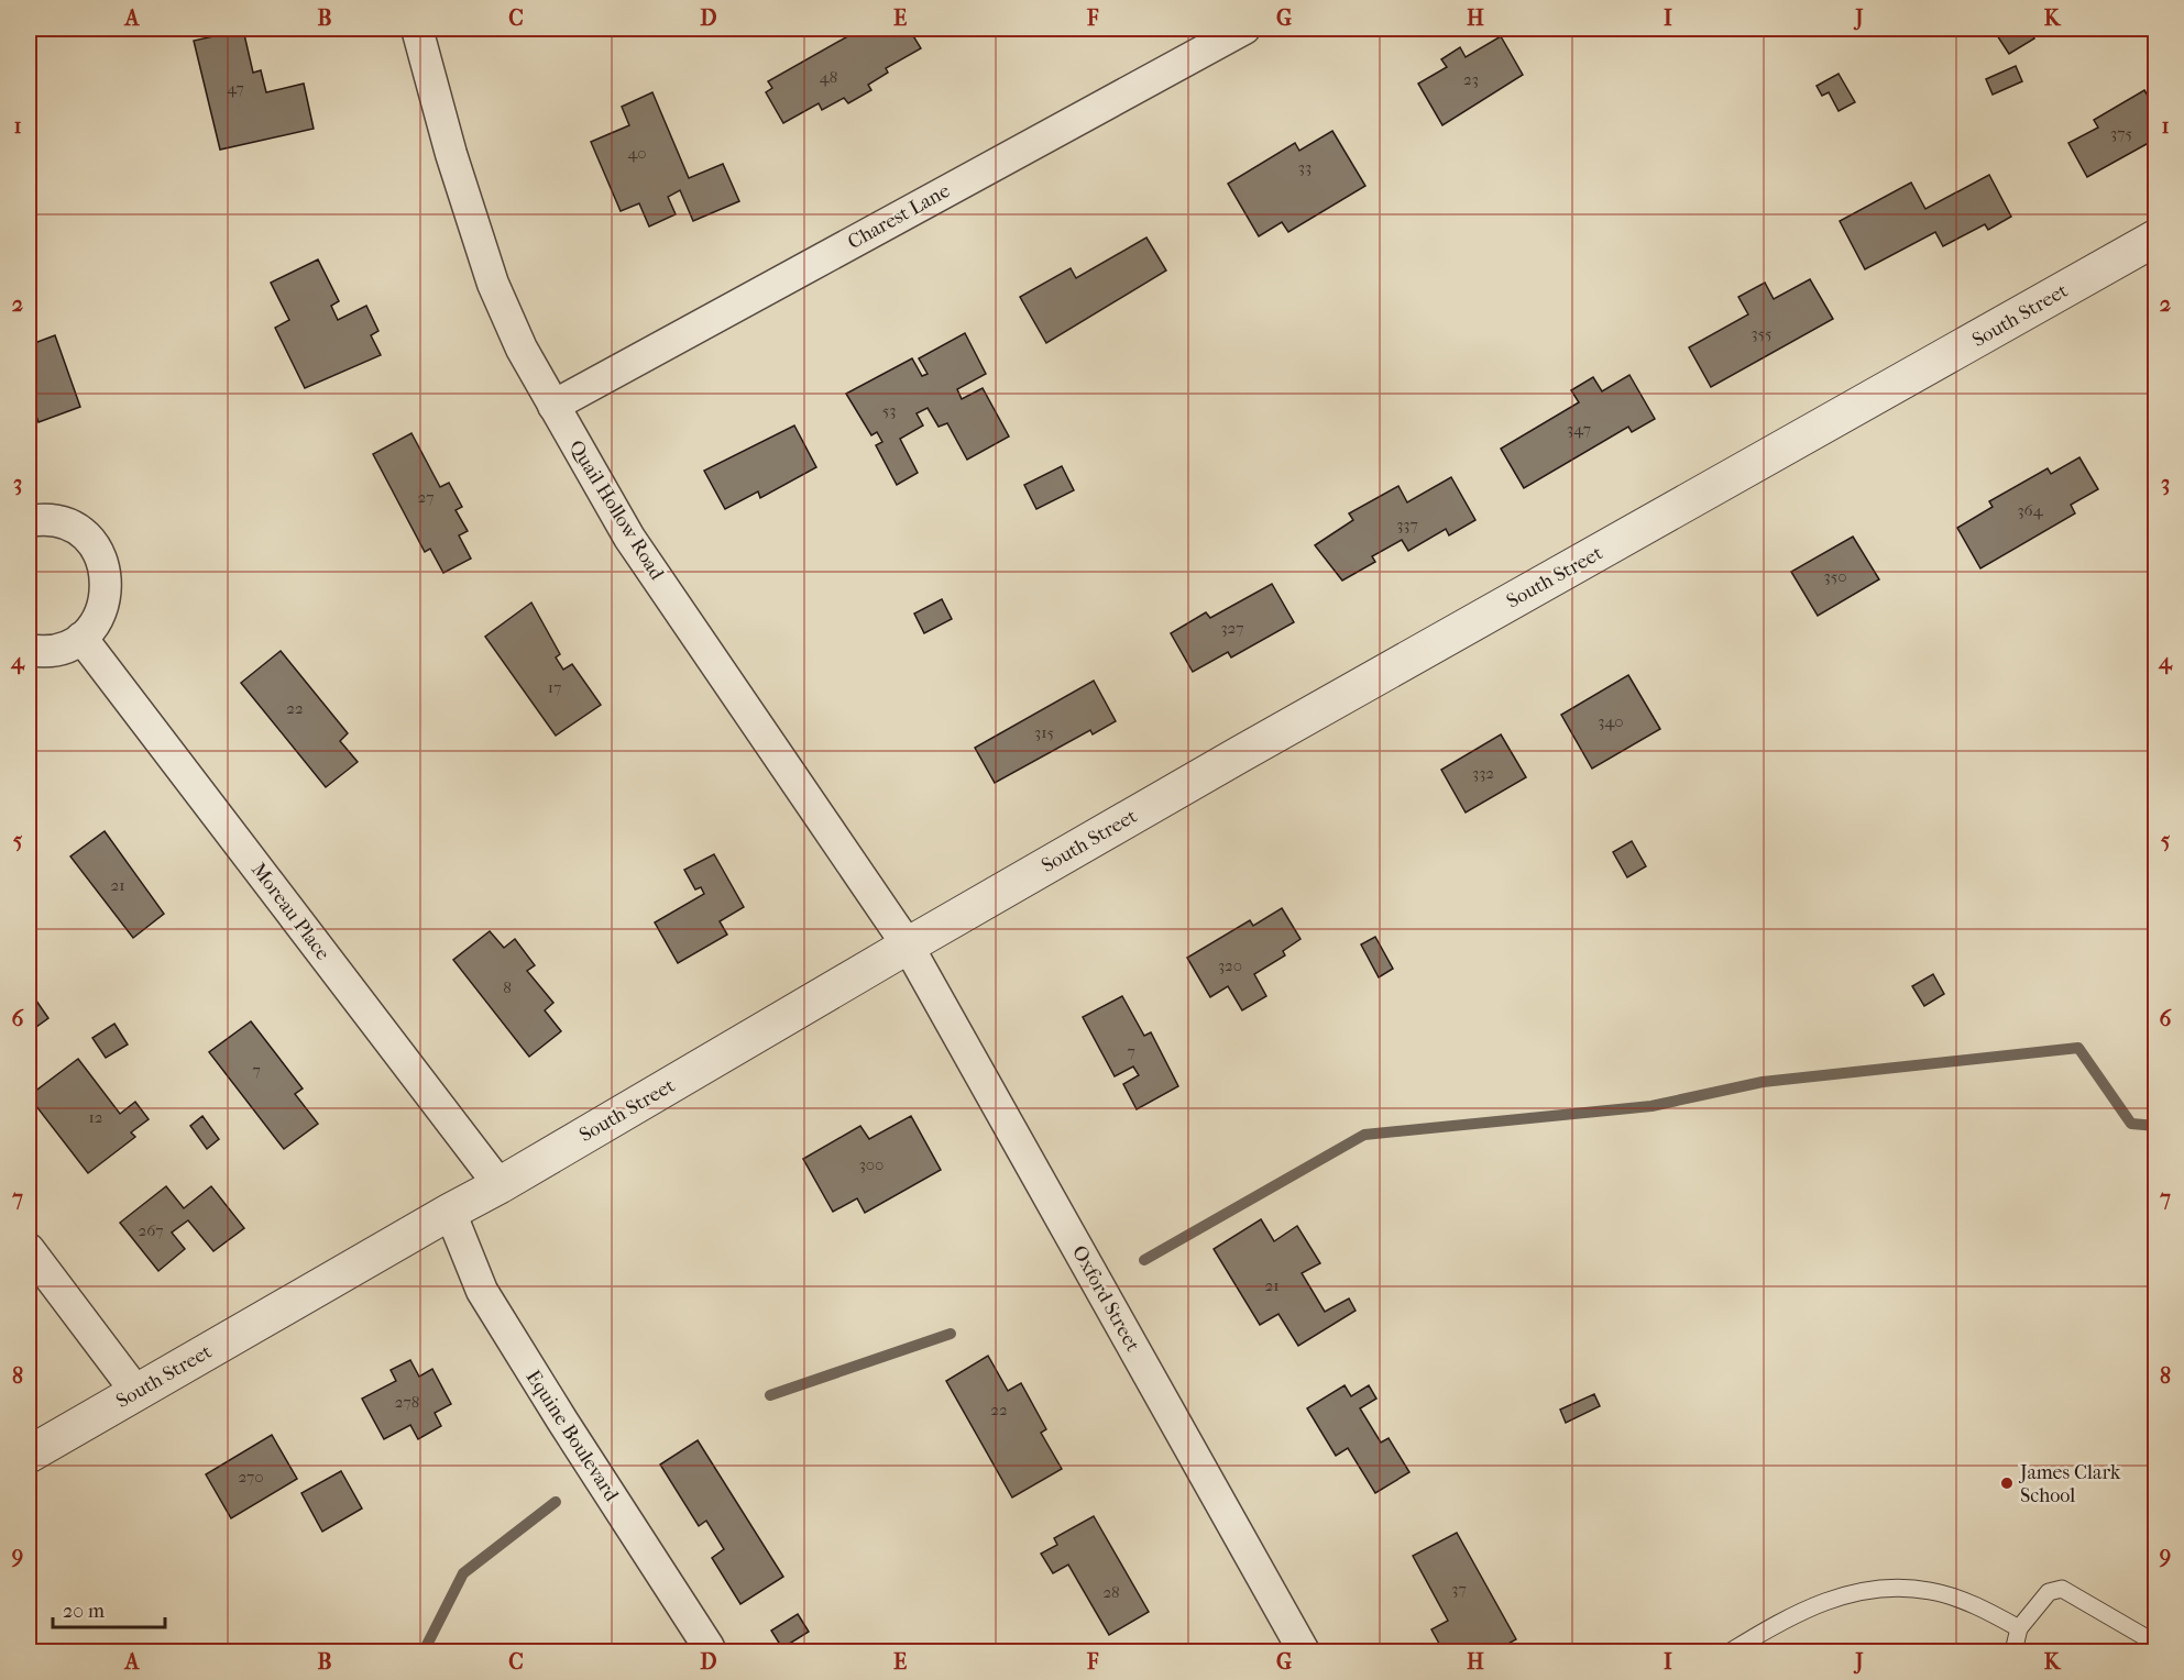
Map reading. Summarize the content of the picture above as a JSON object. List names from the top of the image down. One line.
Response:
{"streets":{"street":["Charest Lane","South Street","Quail Hollow Road","Moreau Place","Oxford Street","Equine Boulevard"]},"crossings":[["Charest Lane","Quail Hollow Road"],["South Street","Quail Hollow Road"],["South Street","Moreau Place"],["South Street","Oxford Street"],["South Street","Equine Boulevard"],["Quail Hollow Road","Oxford Street"]],"places":["James Clark School"],"house_numbers":["48","23","47","375","40","33","355","53","347","27","364","337","350","327","17","22","340","315","332","21","320","8","7","7","12","300","267","21","278","22","270","37","28"],"scale_bar":"20 m","grid":{"columns":["A","B","C","D","E","F","G","H","I","J","K"],"rows":["1","2","3","4","5","6","7","8","9"]}}
